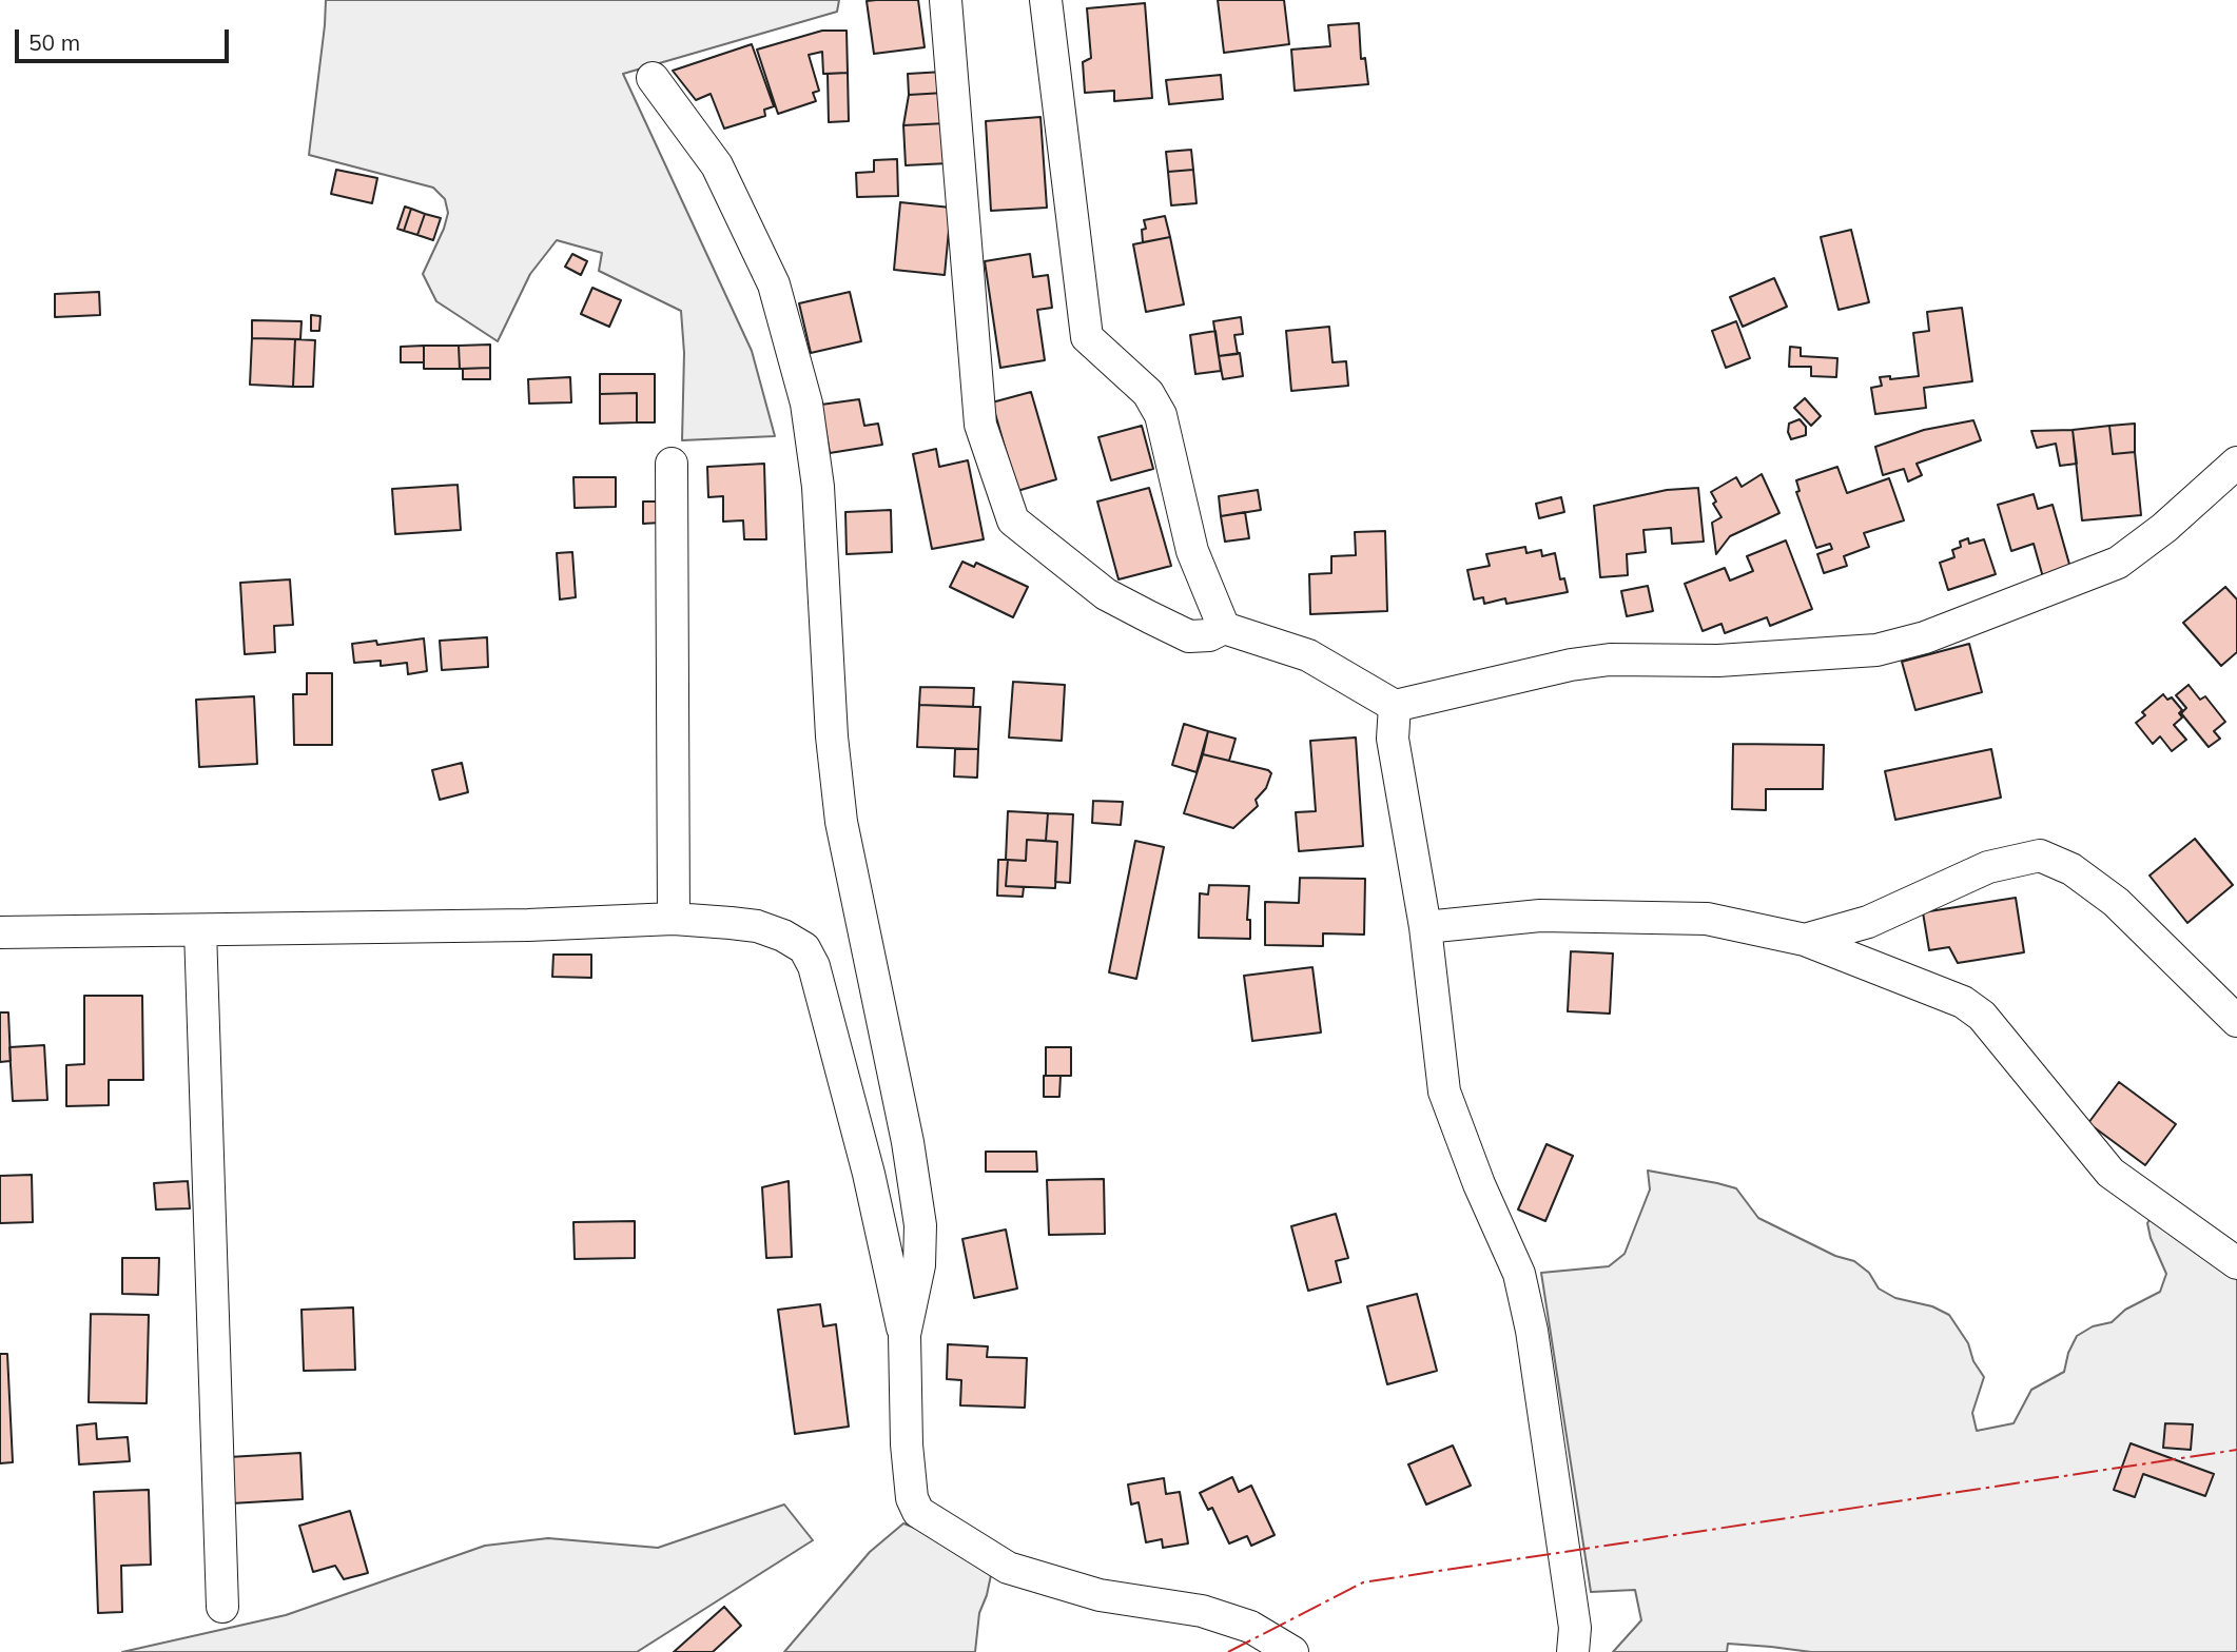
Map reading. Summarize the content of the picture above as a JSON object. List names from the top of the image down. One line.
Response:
{"scale_bar":"50 m"}
